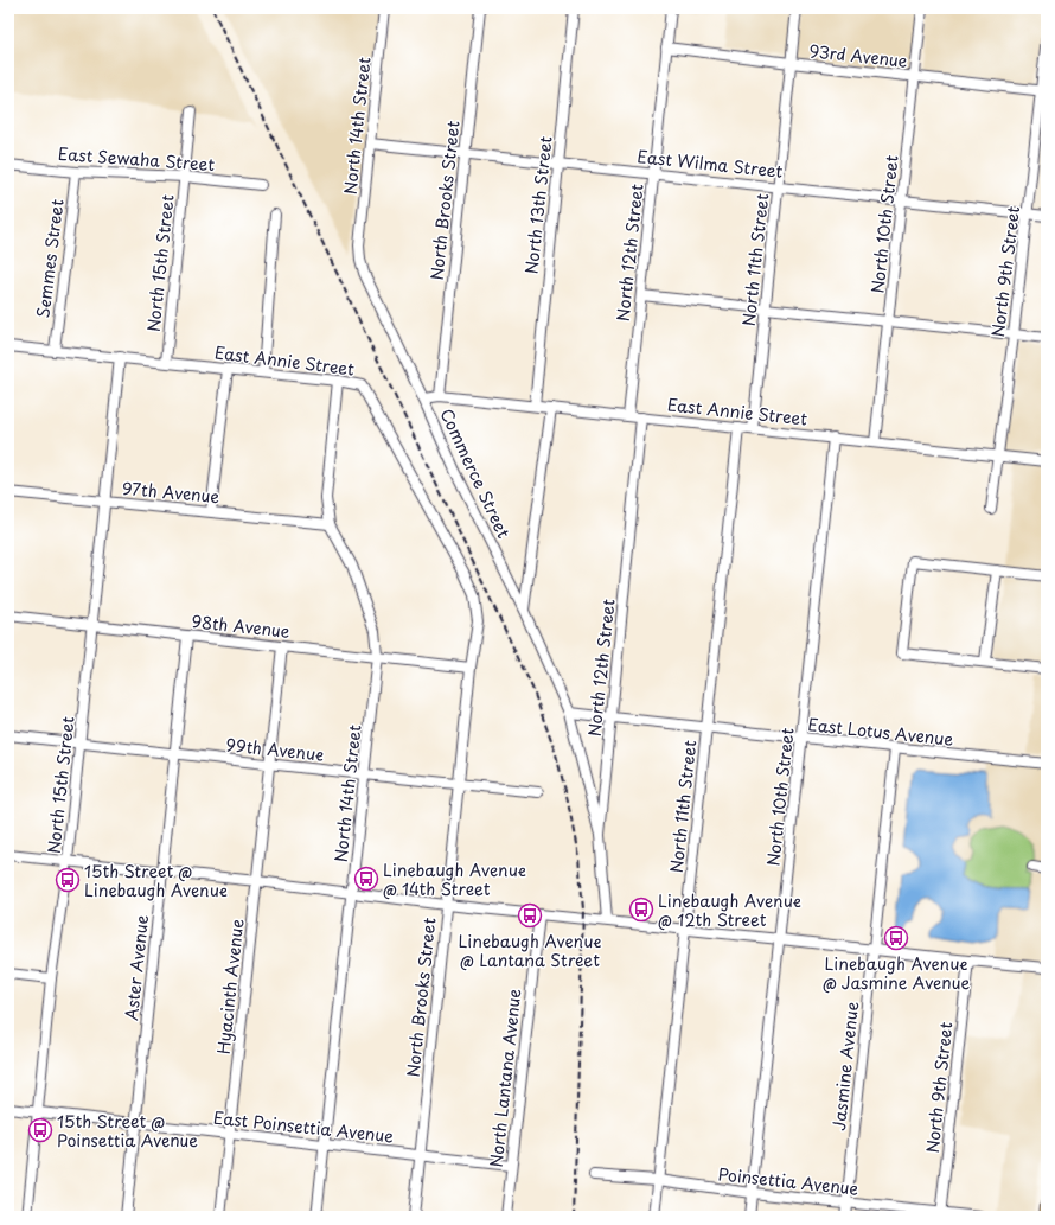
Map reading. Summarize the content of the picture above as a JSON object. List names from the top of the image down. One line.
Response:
{"streets":{"street":["93rd Avenue","North 14th Street","East Sewaha Street","East Wilma Street","North Brooks Street","North 13th Street","North 10th Street","North 12th Street","Semmes Street","North 11th Street","North 15th Street","North 9th Street","East Annie Street","Commerce Street","97th Avenue","98th Avenue","East Lotus Avenue","99th Avenue","Aster Avenue","Hyacinth Avenue","Jasmine Avenue","North Lantana Avenue","East Poinsettia Avenue","Poinsettia Avenue"]},"crossings":[["93rd Avenue","North 10th Street"],["93rd Avenue","North 12th Street"],["93rd Avenue","North 11th Street"],["93rd Avenue","North 9th Street"],["North 14th Street","East Wilma Street"],["North 14th Street","East Annie Street"],["North 14th Street","Commerce Street"],["North 14th Street","97th Avenue"],["North 14th Street","98th Avenue"],["North 14th Street","99th Avenue"],["North 14th Street","East Poinsettia Avenue"],["East Sewaha Street","Semmes Street"],["East Sewaha Street","North 15th Street"],["East Wilma Street","North Brooks Street"],["East Wilma Street","North 13th Street"],["East Wilma Street","North 10th Street"],["East Wilma Street","North 12th Street"],["East Wilma Street","North 11th Street"],["East Wilma Street","North 9th Street"],["North Brooks Street","East Annie Street"],["North Brooks Street","98th Avenue"],["North Brooks Street","99th Avenue"],["North Brooks Street","East Poinsettia Avenue"],["North 13th Street","East Annie Street"],["North 10th Street","East Annie Street"],["North 10th Street","East Lotus Avenue"],["North 10th Street","Poinsettia Avenue"],["North 12th Street","East Annie Street"],["North 12th Street","Commerce Street"],["North 12th Street","East Lotus Avenue"],["Semmes Street","East Annie Street"],["North 11th Street","East Annie Street"],["North 11th Street","East Lotus Avenue"],["North 11th Street","Poinsettia Avenue"],["North 15th Street","East Annie Street"],["North 15th Street","97th Avenue"],["North 15th Street","98th Avenue"],["North 15th Street","99th Avenue"],["North 15th Street","East Poinsettia Avenue"],["North 9th Street","East Annie Street"],["North 9th Street","Poinsettia Avenue"],["East Annie Street","Commerce Street"],["East Annie Street","98th Avenue"],["Commerce Street","East Lotus Avenue"],["98th Avenue","Aster Avenue"],["98th Avenue","Hyacinth Avenue"],["East Lotus Avenue","Jasmine Avenue"],["99th Avenue","Aster Avenue"],["99th Avenue","Hyacinth Avenue"],["Aster Avenue","East Poinsettia Avenue"],["Hyacinth Avenue","East Poinsettia Avenue"],["Jasmine Avenue","Poinsettia Avenue"],["North Lantana Avenue","East Poinsettia Avenue"]],"places":{"bus stop":["Linebaugh Avenue @ 14th Street","15th Street @ Linebaugh Avenue","Linebaugh Avenue @ 12th Street","Linebaugh Avenue @ Lantana Street","Linebaugh Avenue @ Jasmine Avenue","15th Street @ Poinsettia Avenue"]}}
